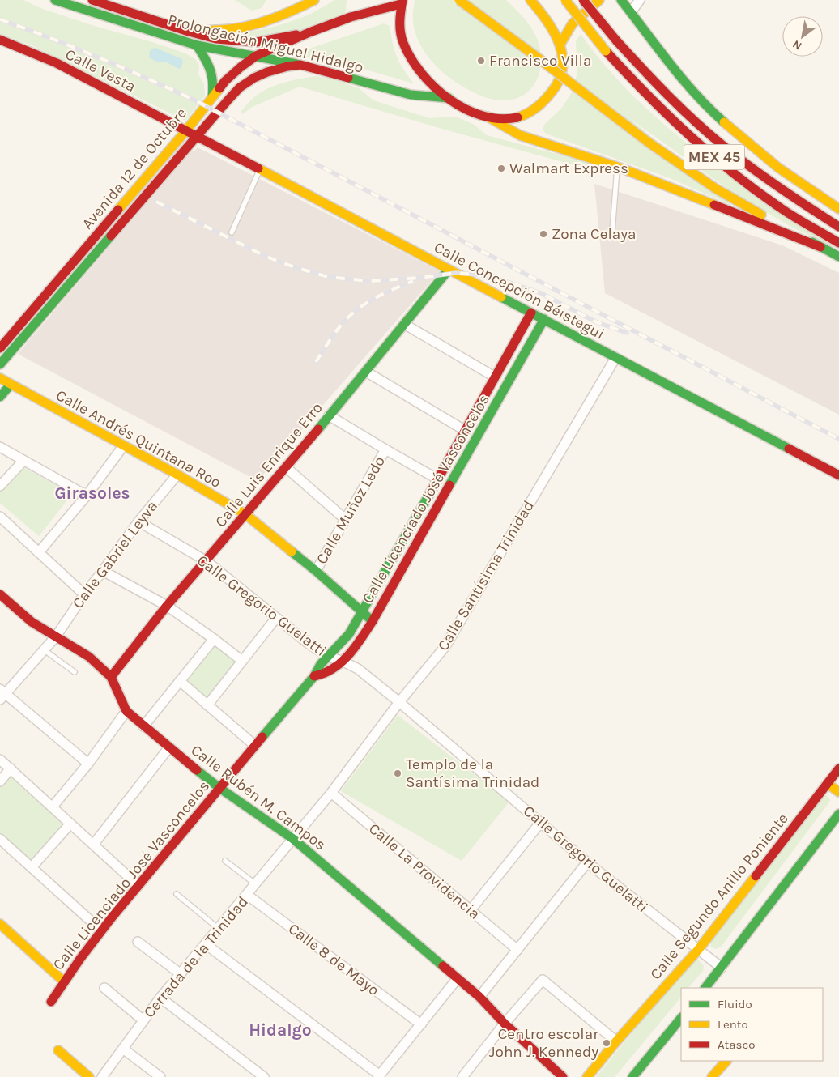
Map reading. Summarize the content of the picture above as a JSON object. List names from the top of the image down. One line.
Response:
{"streets":{"main road":["Prolongación Miguel Hidalgo","Calle Vesta","MEX 45","Avenida 12 de Octubre","Calle Concepción Béistegui","Calle Andrés Quintana Roo","Calle Luis Enrique Erro","Calle Licenciado José Vasconcelos","Calle Rubén M. Campos","Calle Segundo Anillo Poniente"],"street":["Calle Muñoz Ledo","Calle Gabriel Leyva","Calle Santísima Trinidad","Calle Gregorio Guelatti","Calle La Providencia","Cerrada de la Trinidad","Calle 8 de Mayo"]},"crossings":[["Prolongación Miguel Hidalgo","Avenida 12 de Octubre"],["Calle Vesta","Avenida 12 de Octubre"],["Calle Vesta","Calle Concepción Béistegui"],["Avenida 12 de Octubre","Calle Concepción Béistegui"],["Calle Concepción Béistegui","Calle Luis Enrique Erro"],["Calle Concepción Béistegui","Calle Licenciado José Vasconcelos"],["Calle Concepción Béistegui","Calle Santísima Trinidad"],["Calle Andrés Quintana Roo","Calle Luis Enrique Erro"],["Calle Andrés Quintana Roo","Calle Licenciado José Vasconcelos"],["Calle Andrés Quintana Roo","Calle Muñoz Ledo"],["Calle Andrés Quintana Roo","Calle Gabriel Leyva"],["Calle Luis Enrique Erro","Calle Gregorio Guelatti"],["Calle Luis Enrique Erro","Calle Rubén M. Campos"],["Calle Licenciado José Vasconcelos","Calle Gregorio Guelatti"],["Calle Licenciado José Vasconcelos","Calle Rubén M. Campos"],["Calle Gabriel Leyva","Calle Gregorio Guelatti"],["Calle Gabriel Leyva","Calle Rubén M. Campos"],["Calle Santísima Trinidad","Calle Gregorio Guelatti"],["Calle Santísima Trinidad","Calle Rubén M. Campos"],["Calle Santísima Trinidad","Calle La Providencia"],["Calle Santísima Trinidad","Cerrada de la Trinidad"],["Calle Gregorio Guelatti","Calle Segundo Anillo Poniente"],["Calle Rubén M. Campos","Cerrada de la Trinidad"],["Cerrada de la Trinidad","Calle 8 de Mayo"]],"districts":["Girasoles","Hidalgo"],"places":["Francisco Villa","Walmart Express","Zona Celaya","Templo de la Santísima Trinidad","Centro escolar John J. Kennedy"],"legend":["Fluido","Lento","Atasco"],"north":"bottom left"}
